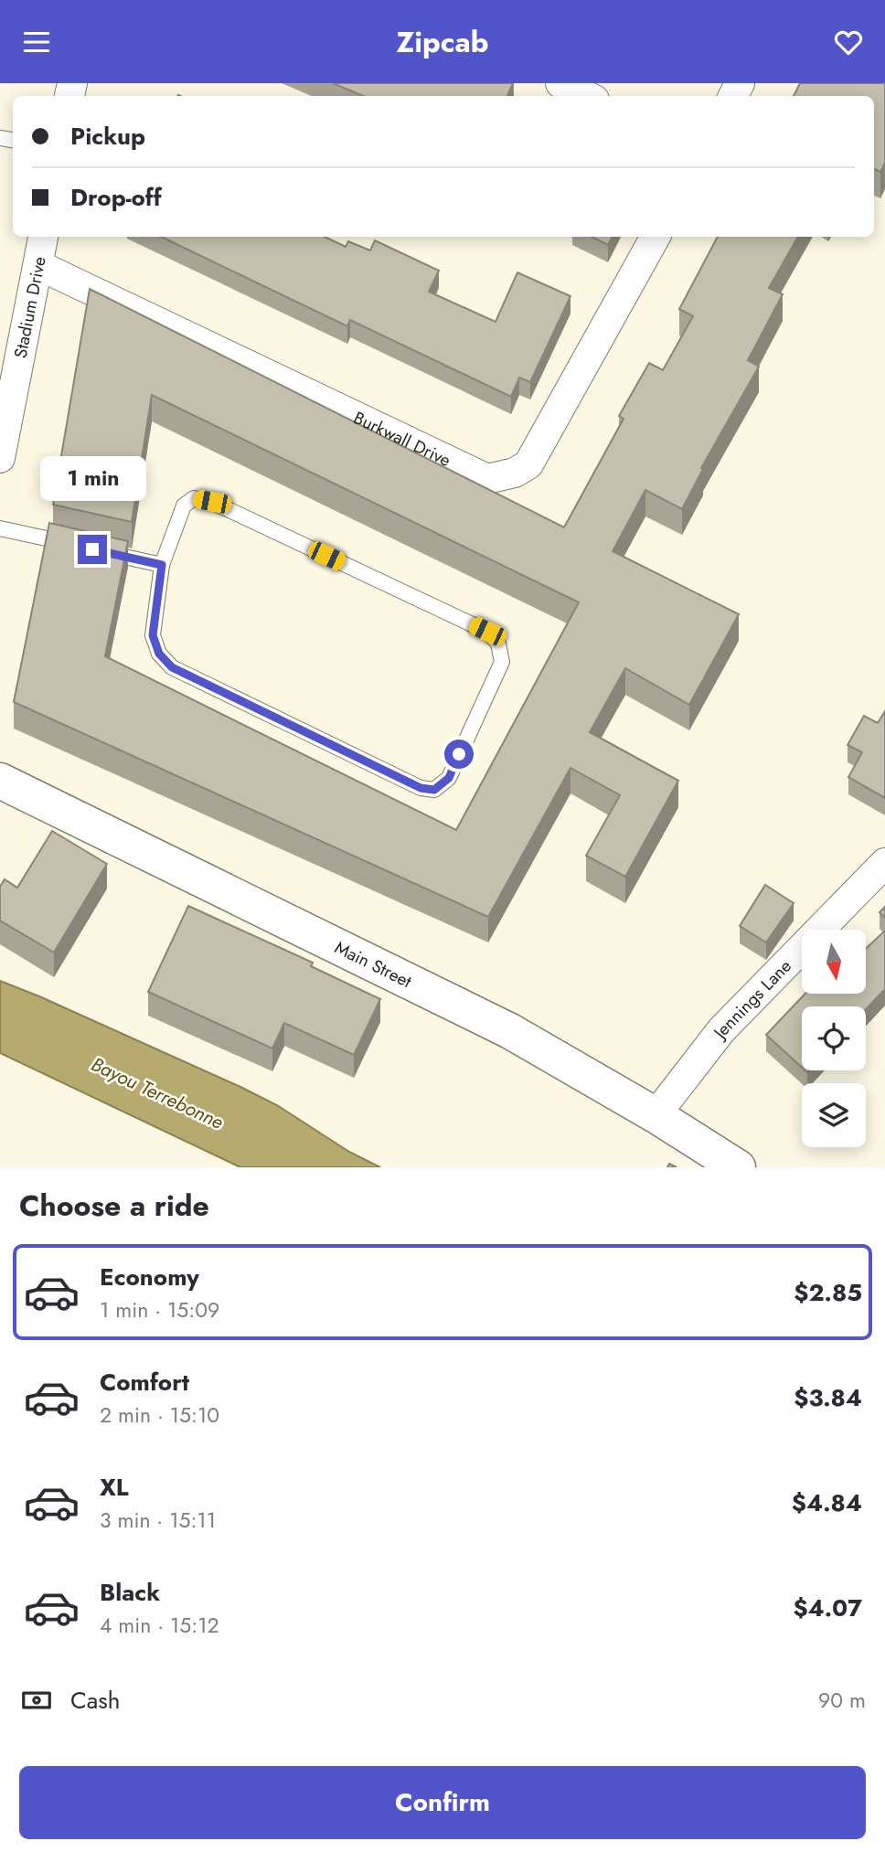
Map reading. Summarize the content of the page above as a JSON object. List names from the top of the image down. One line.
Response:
{"streets":{"main road":["Main Street"],"street":["Stadium Drive","Burkwall Drive","Jennings Lane"]},"crossings":[["Stadium Drive","Burkwall Drive"],["Main Street","Jennings Lane"]],"water":["Bayou Terrebonne"],"north":"bottom","page":{"header":"Zipcab","banner":["Pickup","Drop-off"],"bubble":"1 min","heading":"Choose a ride","list":[{"name":"Economy","note":"1 min · 15:09","value":"$2.85"},{"name":"Comfort","note":"2 min · 15:10","value":"$3.84"},{"name":"XL","note":"3 min · 15:11","value":"$4.84"},{"name":"Black","note":"4 min · 15:12","value":"$4.07"}],"pay":["Cash","90 m"],"buttons":"Confirm"}}
